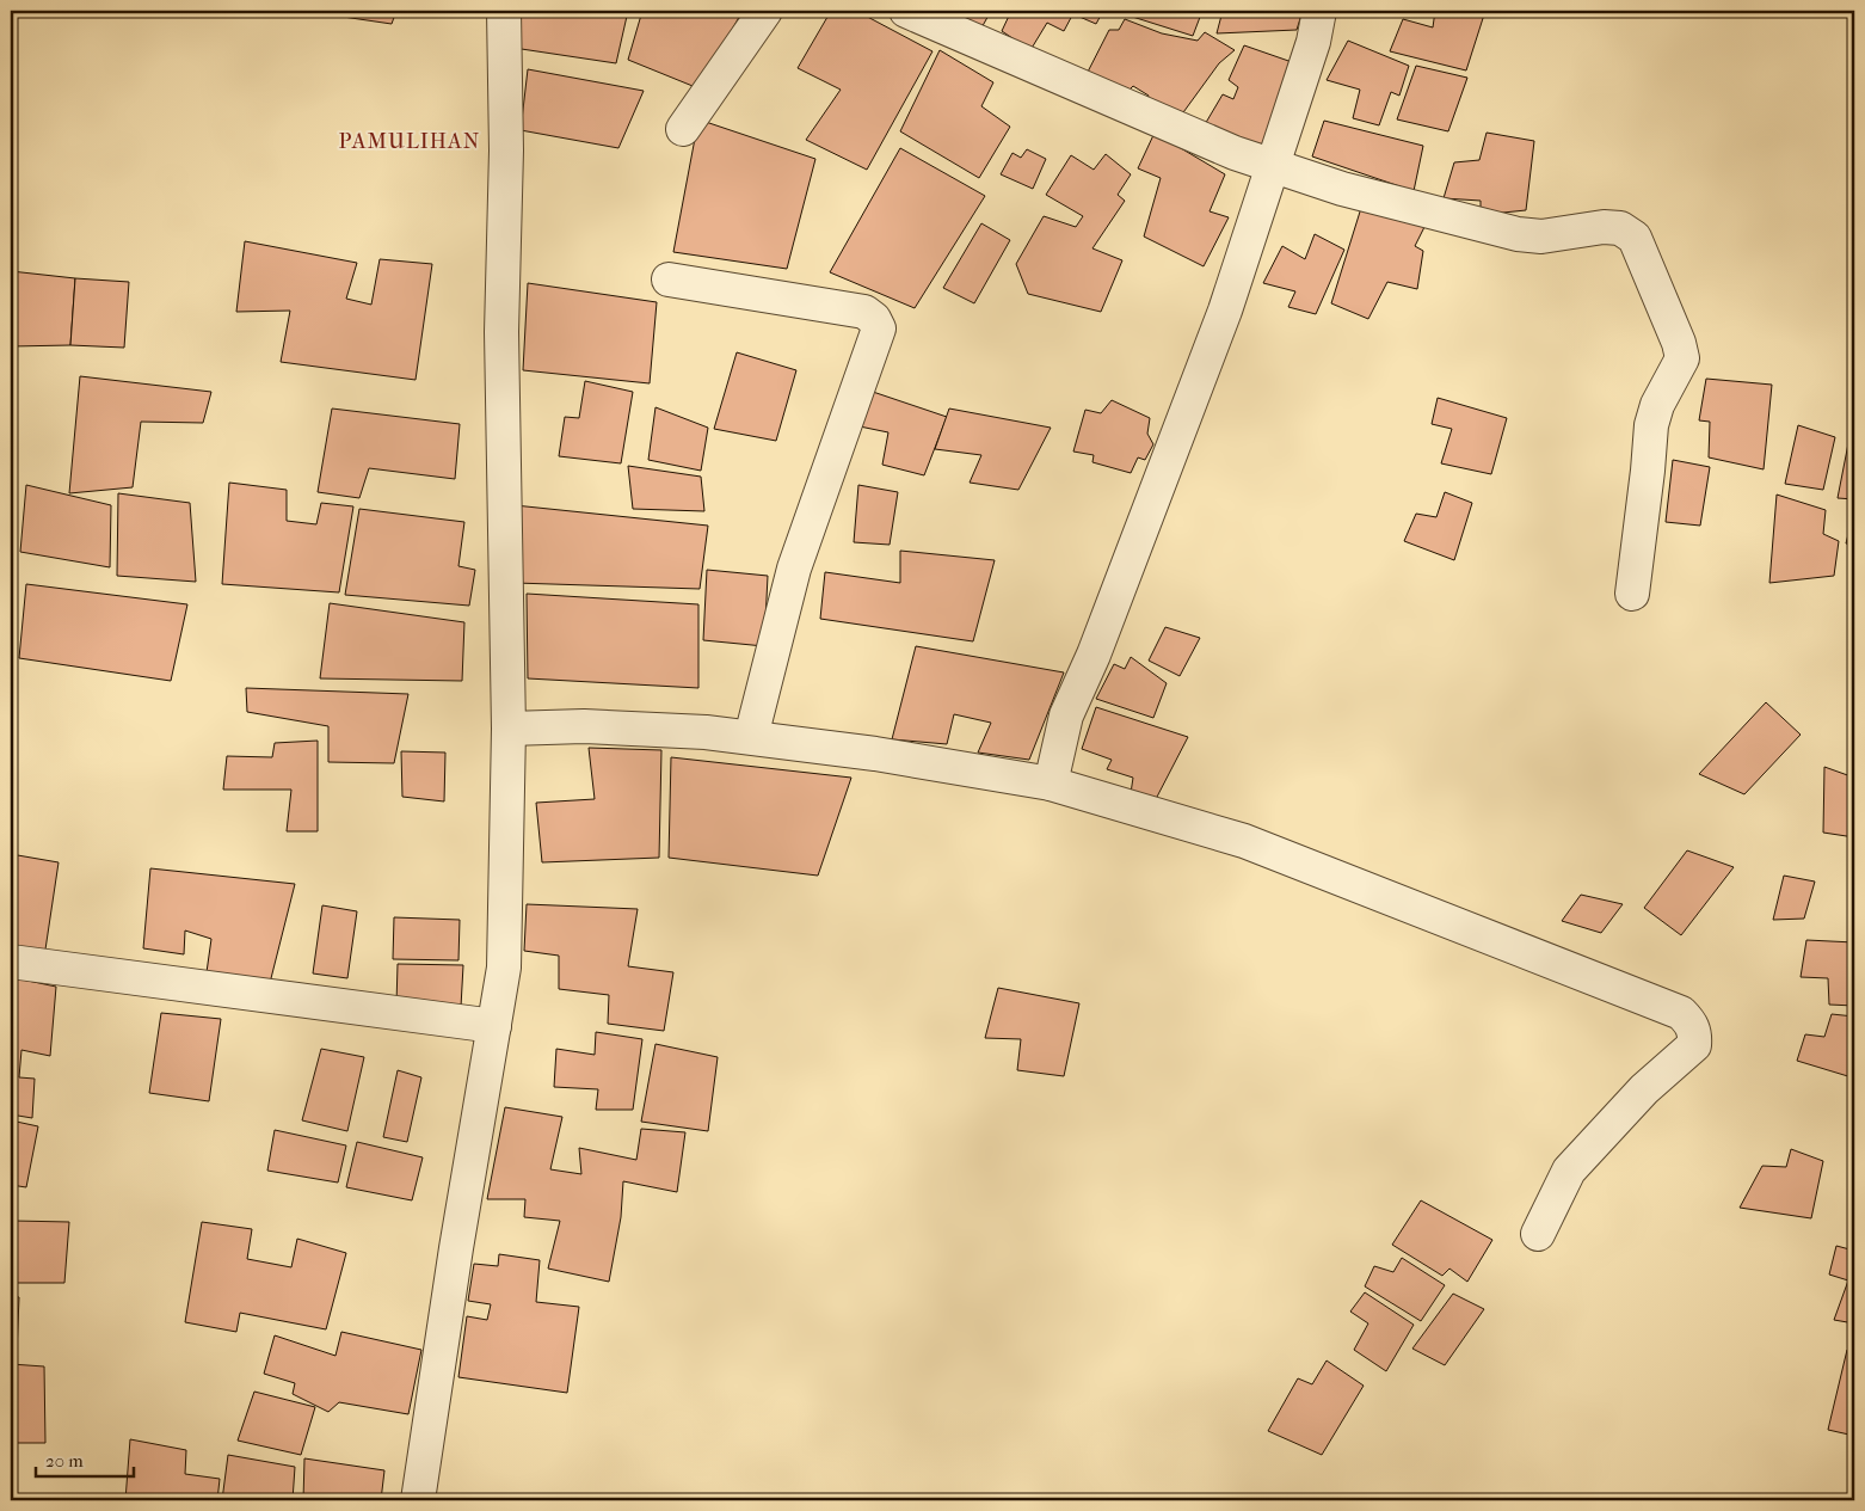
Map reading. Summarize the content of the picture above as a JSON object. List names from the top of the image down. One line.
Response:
{"districts":["PAMULIHAN"],"scale_bar":"20 m"}
